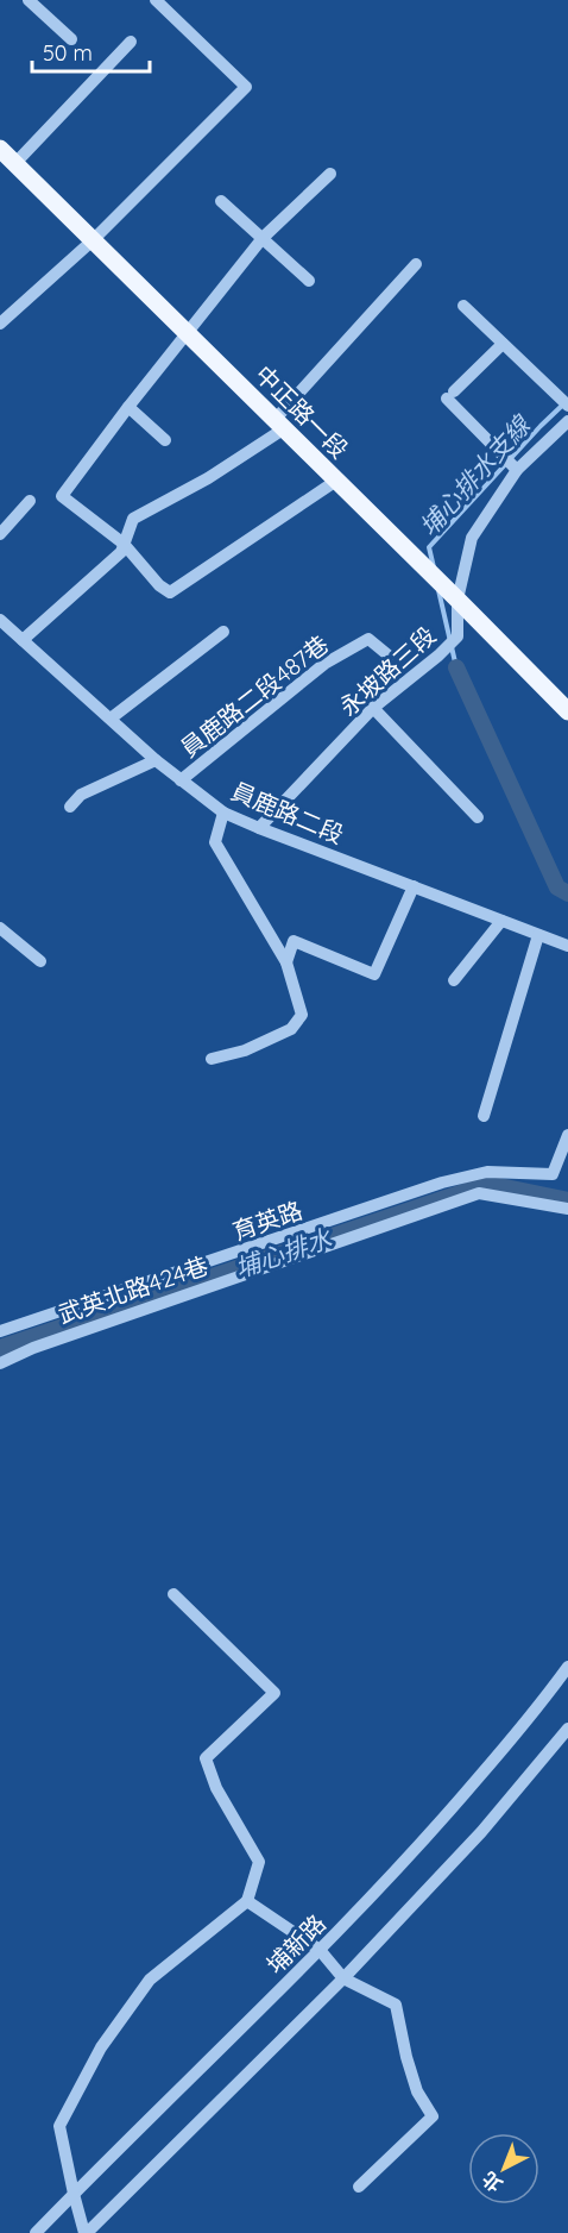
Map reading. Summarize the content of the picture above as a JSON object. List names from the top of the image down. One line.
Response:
{"streets":{"main road":["中正路一段"],"street":["永坡路三段","員鹿路二段487巷","員鹿路二段","育英路","武英北路424巷","埔新路"]},"crossings":[["中正路一段","永坡路三段"],["永坡路三段","員鹿路二段"],["員鹿路二段487巷","員鹿路二段"]],"water":["埔心排水支線","埔心排水"],"scale_bar":"50 m","north":"bottom left"}
